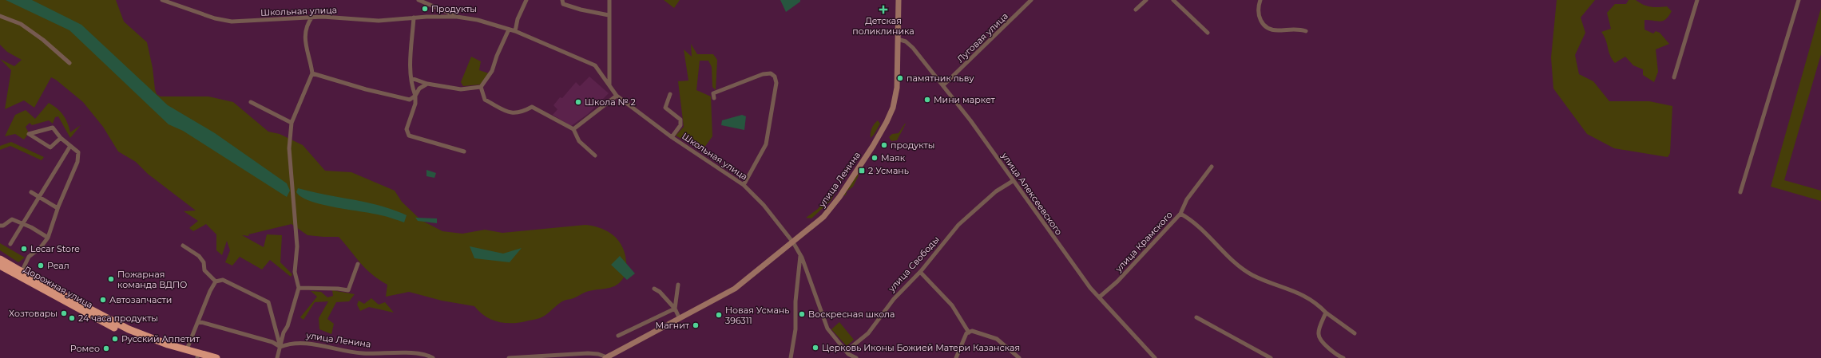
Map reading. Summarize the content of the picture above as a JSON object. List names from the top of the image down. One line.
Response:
{"streets":{"highway":["Дорожная улица"],"main road":["улица Ленина"],"street":["Школьная улица","Луговая улица","улица Алексеевского","улица Крамского","улица Свободы"]},"crossings":[["Школьная улица","улица Ленина"],["Луговая улица","улица Алексеевского"],["улица Ленина","улица Алексеевского"],["улица Алексеевского","улица Крамского"],["улица Алексеевского","улица Свободы"]],"places":{"other":["Продукты","памятник льву","Мини маркет","Школа № 2","продукты","Маяк","Lecar Store","Реал","Пожарная команда ВДПО","Автозапчасти","Хозтовары","Воскресная школа","Новая Усмань 396311","24 часа продукты","Магнит","Русский Аппетит","Церковь Иконы Божией Матери Казанская","Ромео"],"health":["Детская поликлиника"],"transit":["2 Усмань"]}}
